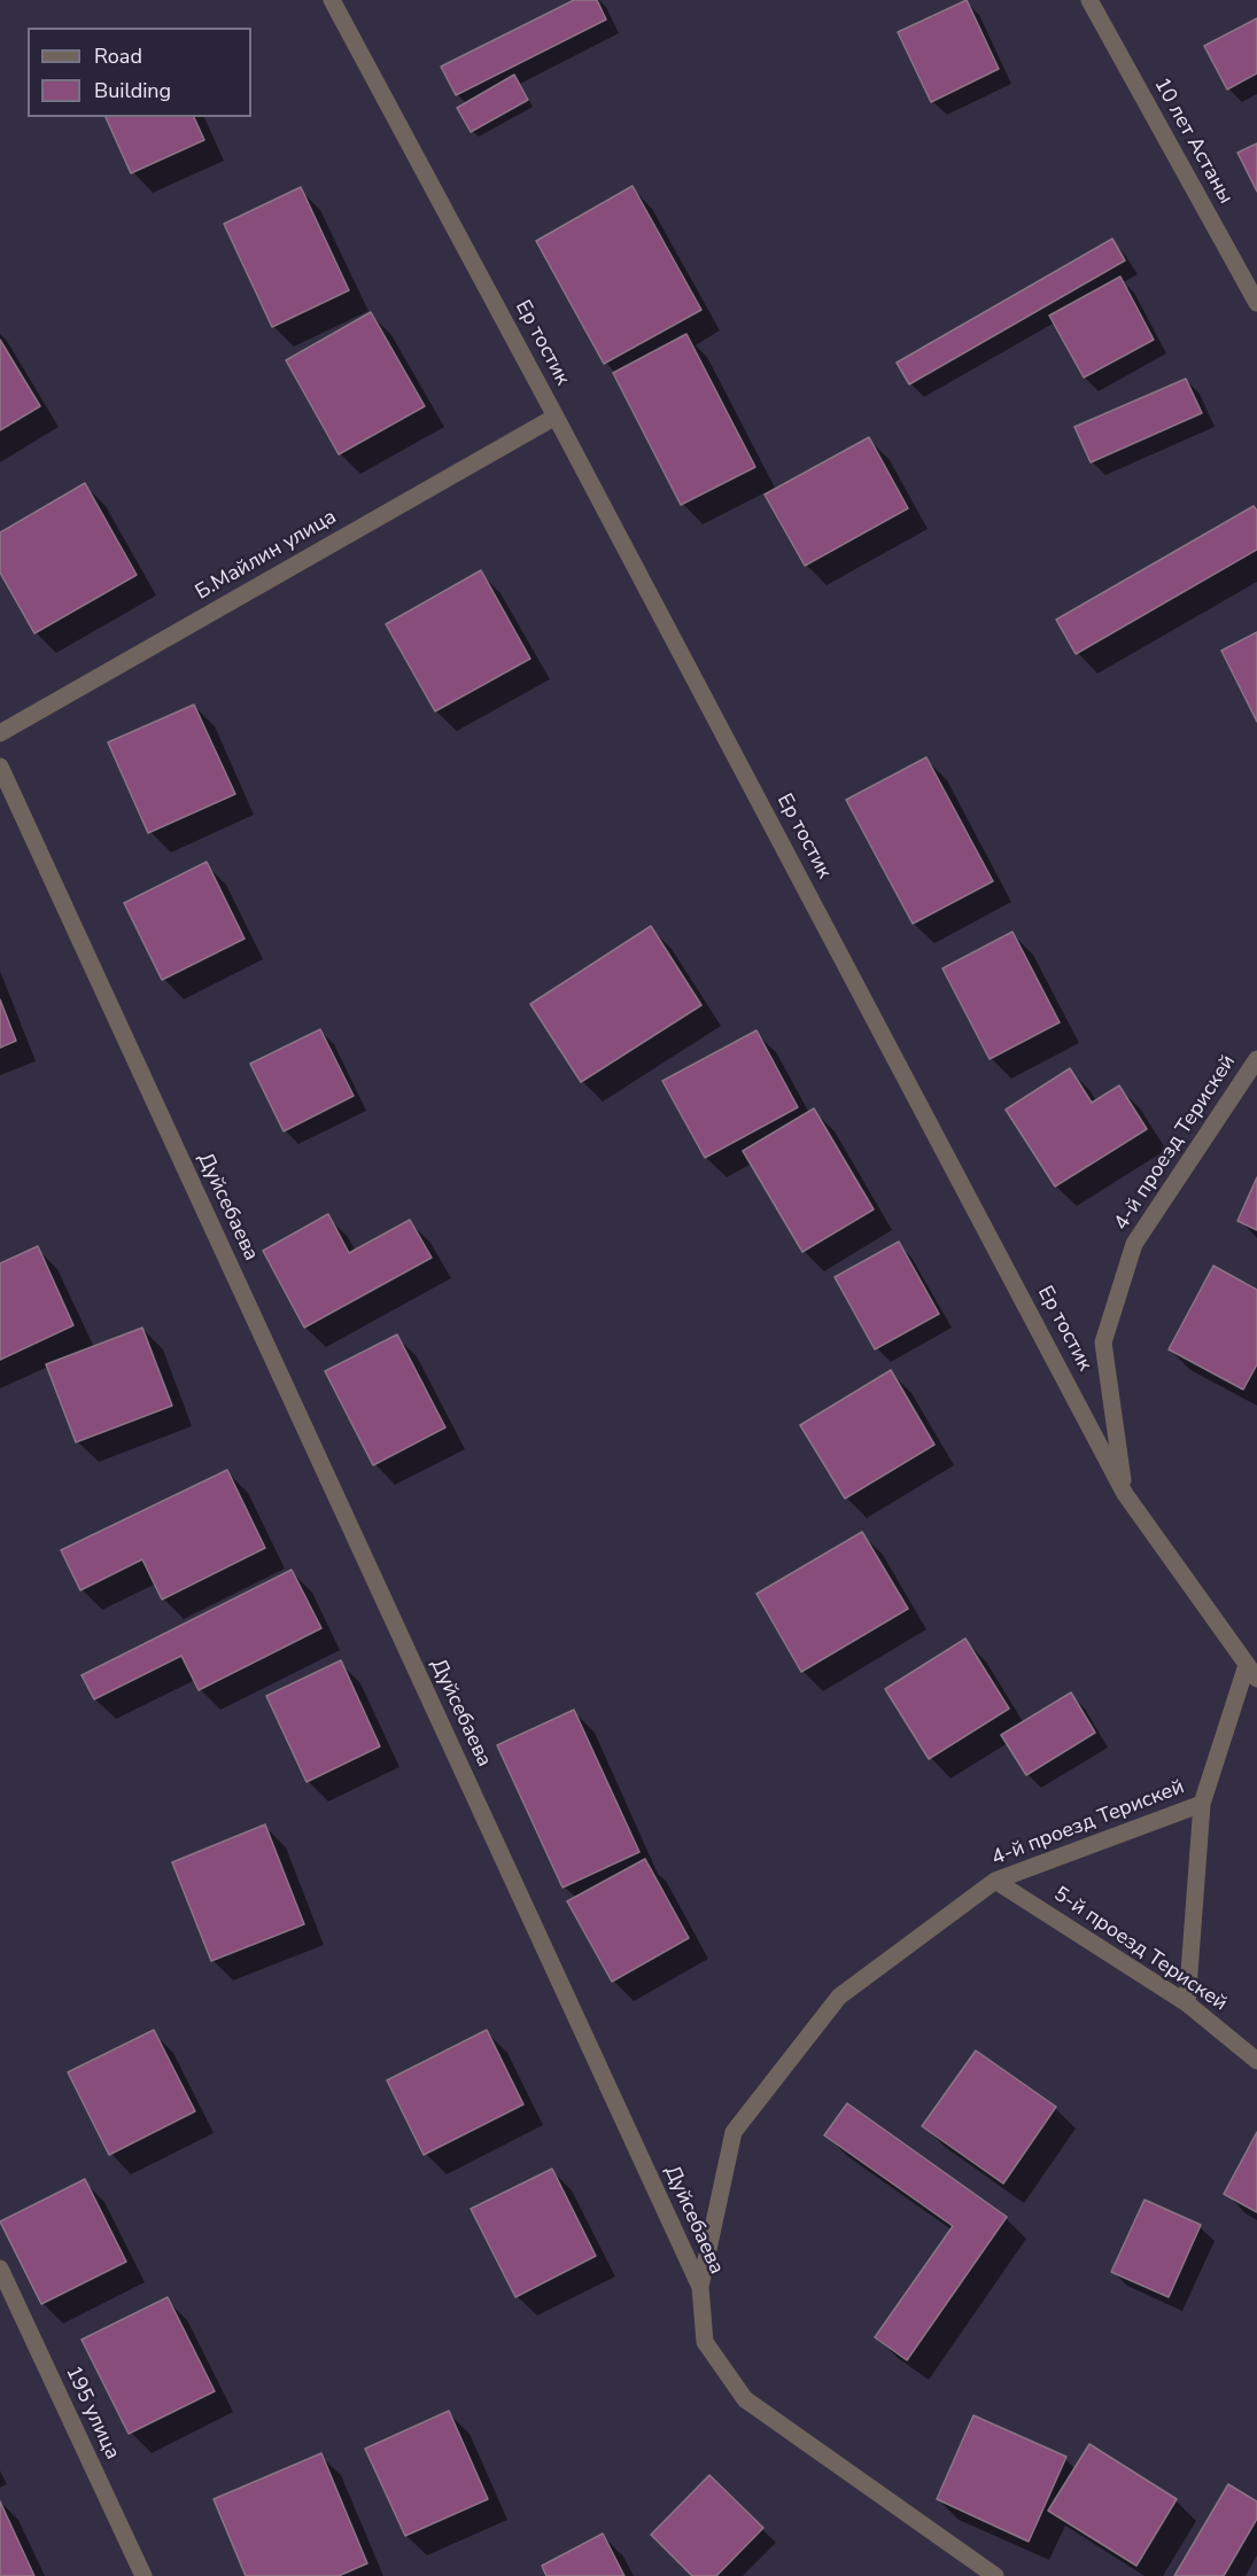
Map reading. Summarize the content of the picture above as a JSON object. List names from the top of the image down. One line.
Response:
{"streets":{"street":["10 лет Астаны","Ер тостик","Б.Майлин улица","4-й проезд Терискей","Дуйсебаева","5-й проезд Терискей","195 улица"]},"crossings":[["Ер тостик","Б.Майлин улица"],["Ер тостик","4-й проезд Терискей"],["4-й проезд Терискей","Дуйсебаева"],["4-й проезд Терискей","5-й проезд Терискей"]],"legend":["Road","Building"]}
